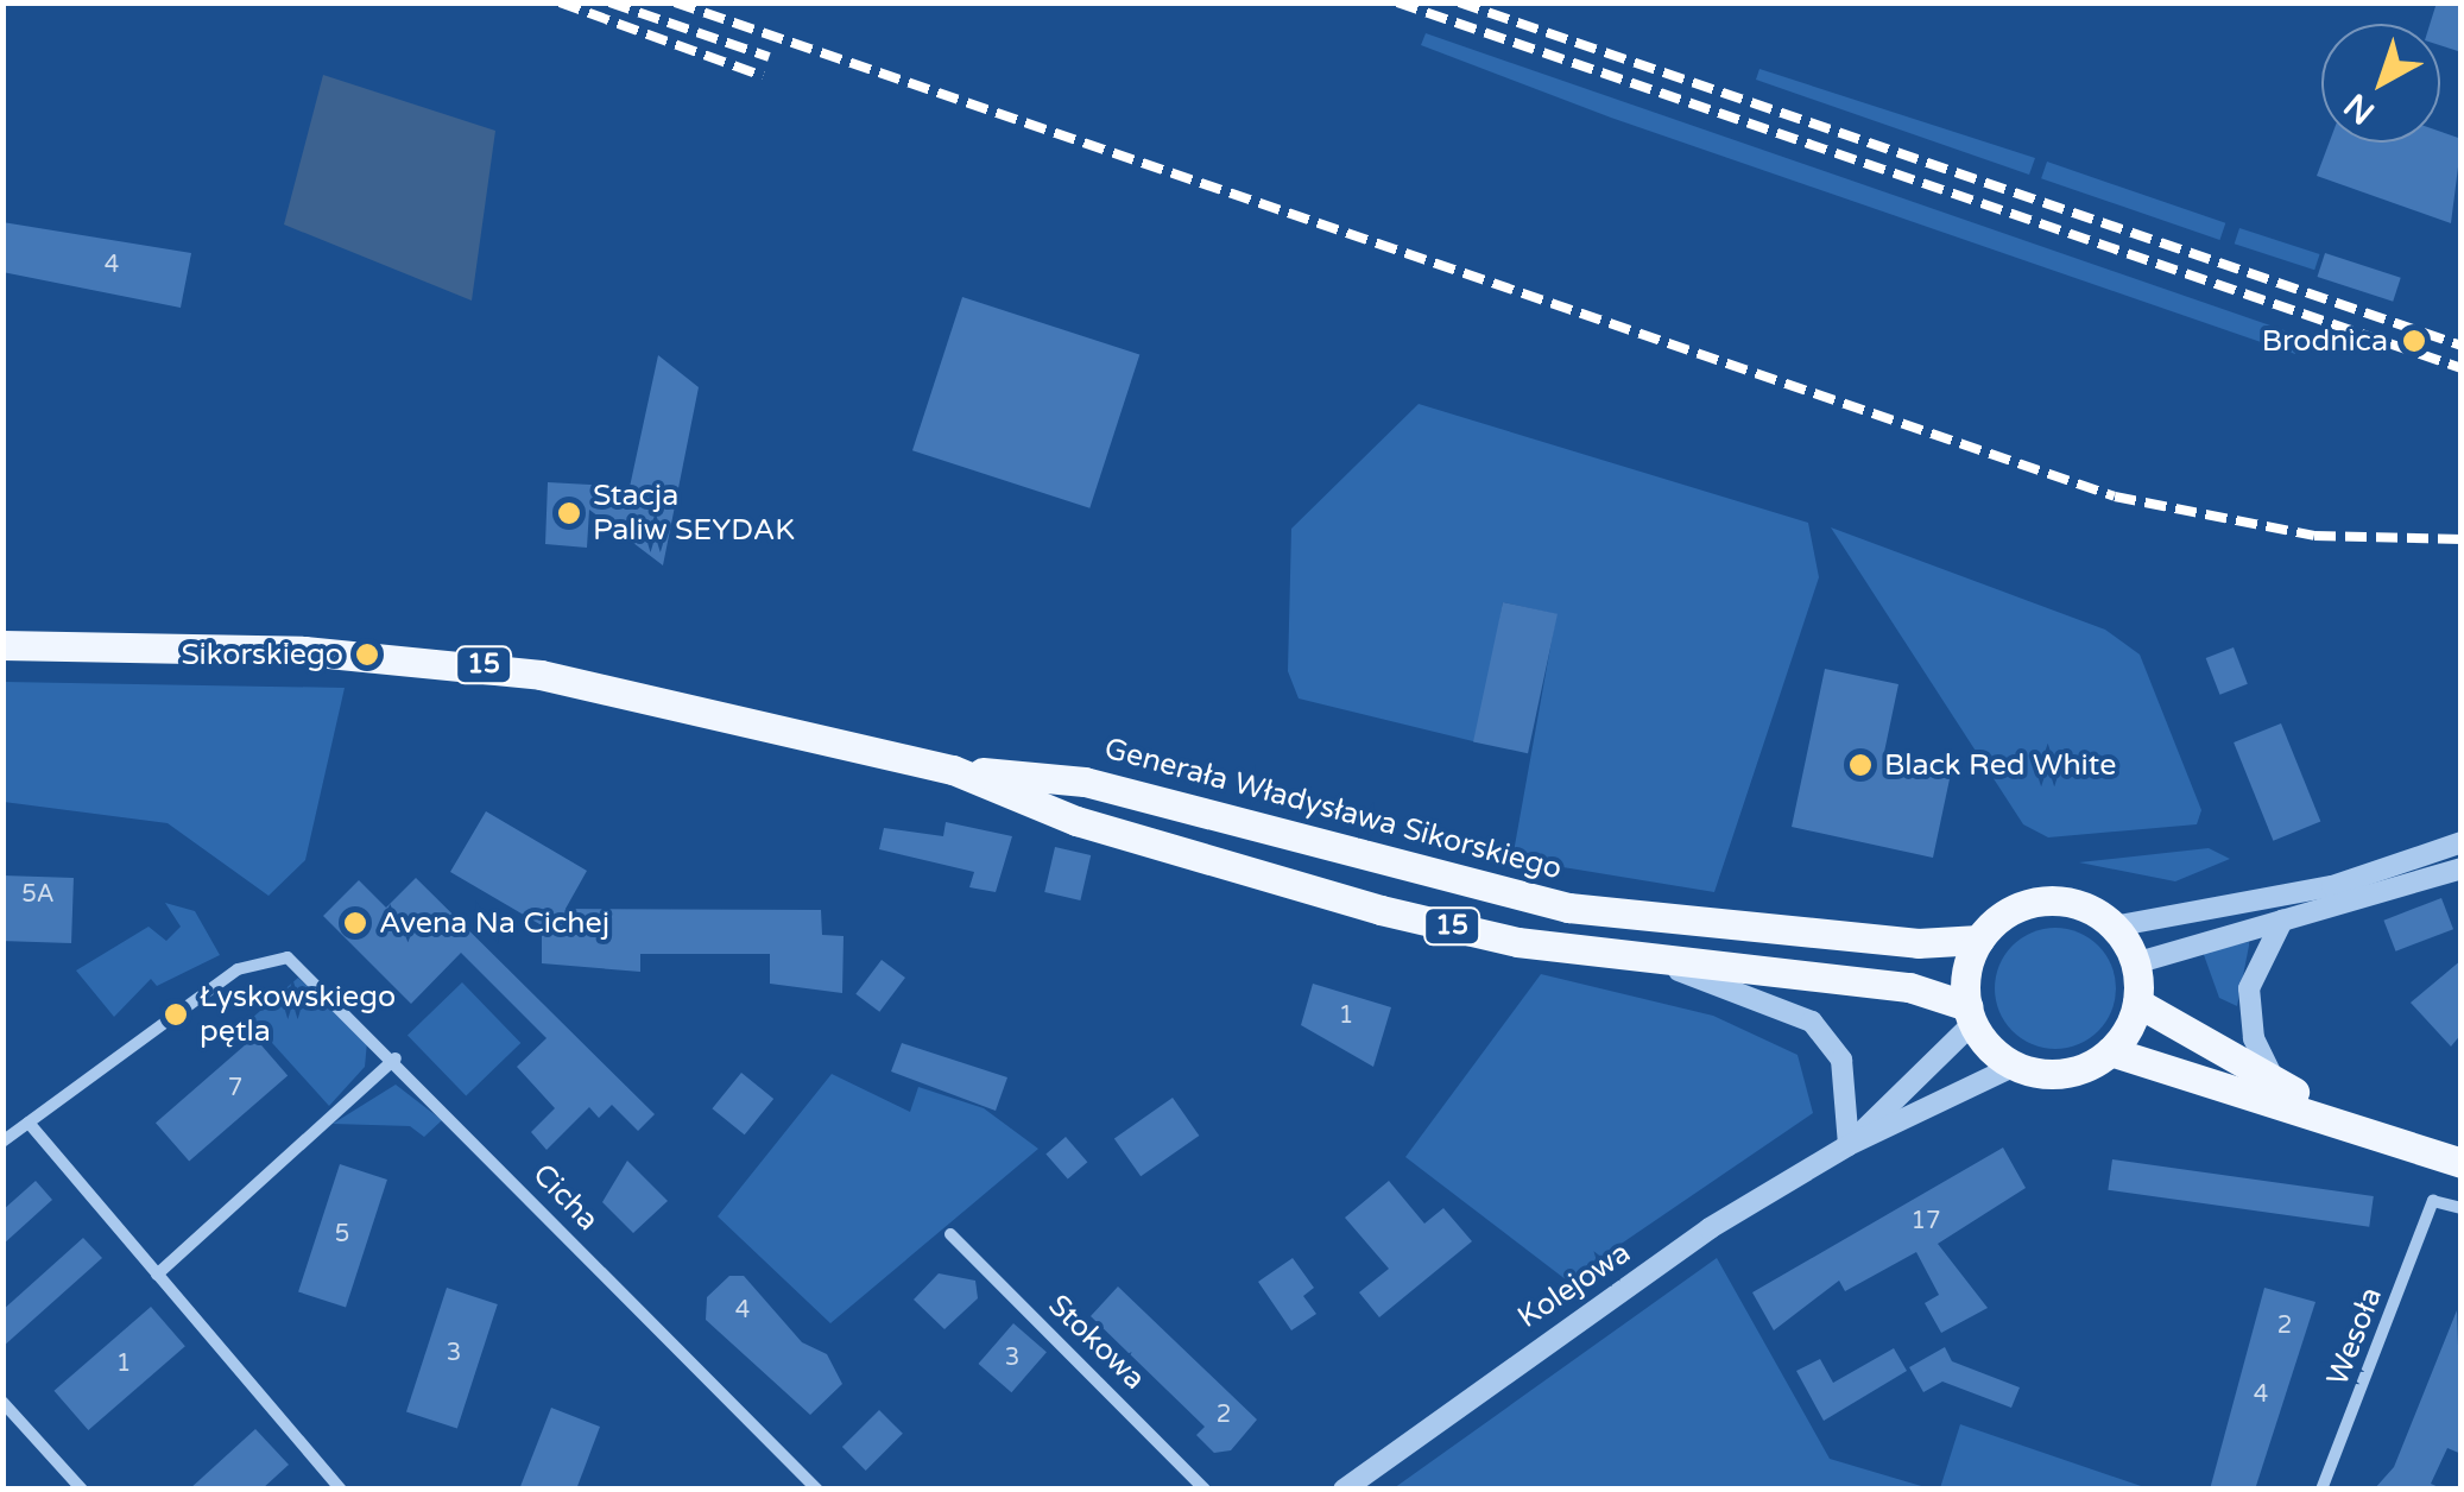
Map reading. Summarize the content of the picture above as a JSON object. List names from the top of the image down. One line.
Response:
{"streets":{"main road":["15","Generała Władysława Sikorskiego"],"street":["Cicha","Kolejowa","Wesoła","Stokowa"]},"crossings":[["15","Generała Władysława Sikorskiego"],["15","Kolejowa"],["Generała Władysława Sikorskiego","Kolejowa"]],"places":["Brodnica","Stacja Paliw SEYDAK","Sikorskiego","Black Red White","Avena Na Cichej","Łyskowskiego pętla"],"house_numbers":["4","5A","1","7","17","5","4","2","3","3","1","4","2"],"north":"bottom left"}
